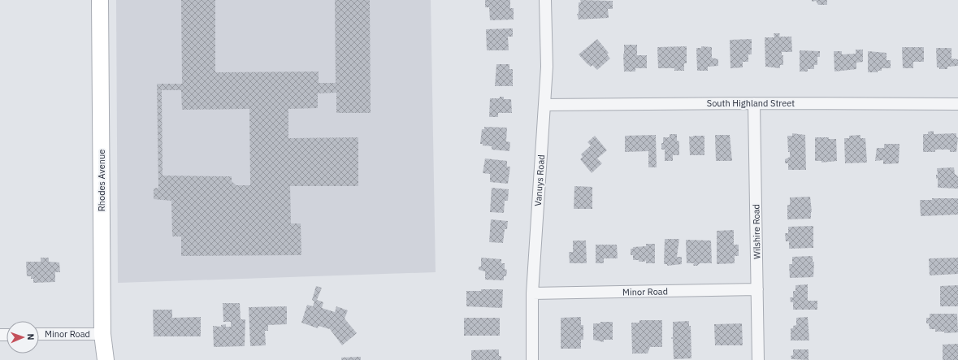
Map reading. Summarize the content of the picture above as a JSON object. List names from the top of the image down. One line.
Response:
{"streets":{"main road":["Rhodes Avenue"],"street":["South Highland Street","Vanuys Road","Wilshire Road","Minor Road"]},"crossings":[["South Highland Street","Vanuys Road"],["South Highland Street","Wilshire Road"],["Rhodes Avenue","Minor Road"],["Vanuys Road","Minor Road"],["Wilshire Road","Minor Road"]],"north":"right"}
